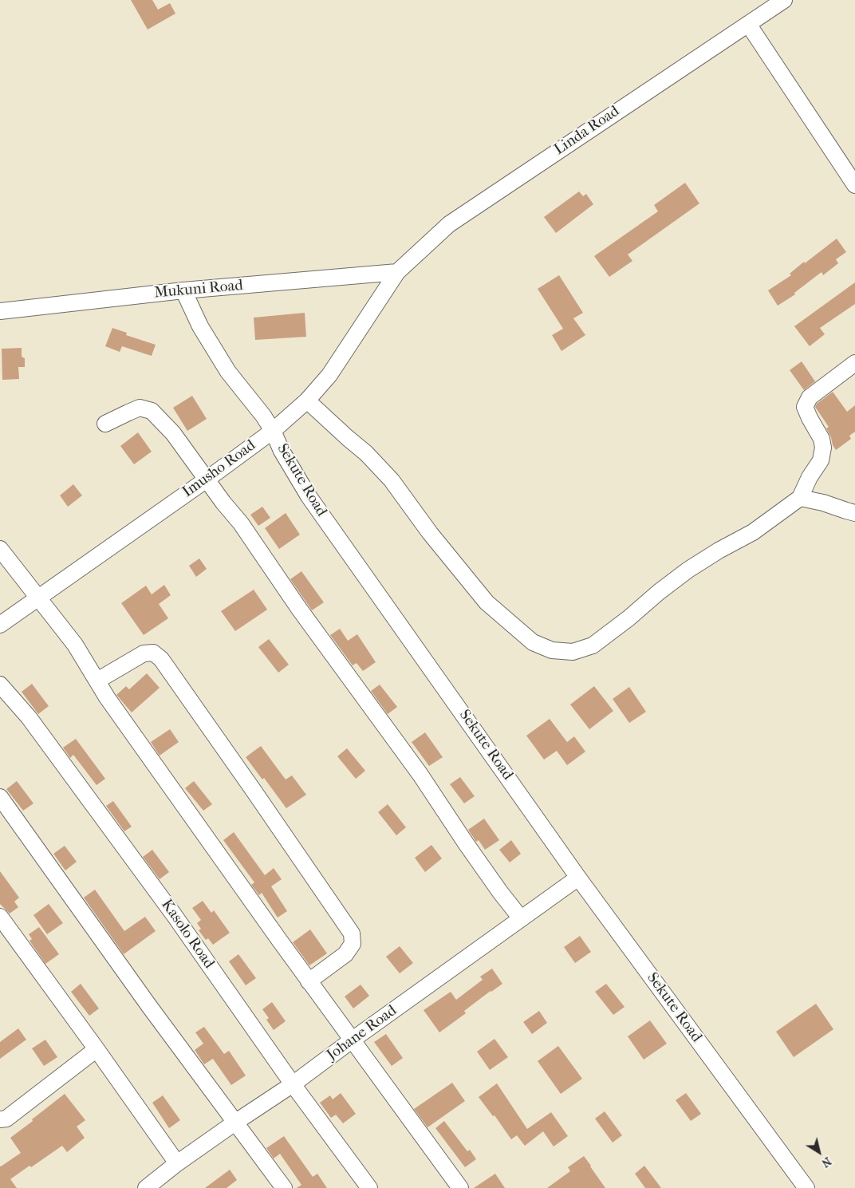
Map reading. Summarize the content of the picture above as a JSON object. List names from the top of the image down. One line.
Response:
{"streets":{"street":["Linda Road","Mukuni Road","Imusho Road","Sekute Road","Kasolo Road","Johane Road"]},"crossings":[["Linda Road","Mukuni Road"],["Linda Road","Imusho Road"],["Mukuni Road","Imusho Road"],["Mukuni Road","Sekute Road"],["Imusho Road","Sekute Road"],["Sekute Road","Johane Road"],["Kasolo Road","Johane Road"]],"north":"bottom right"}
